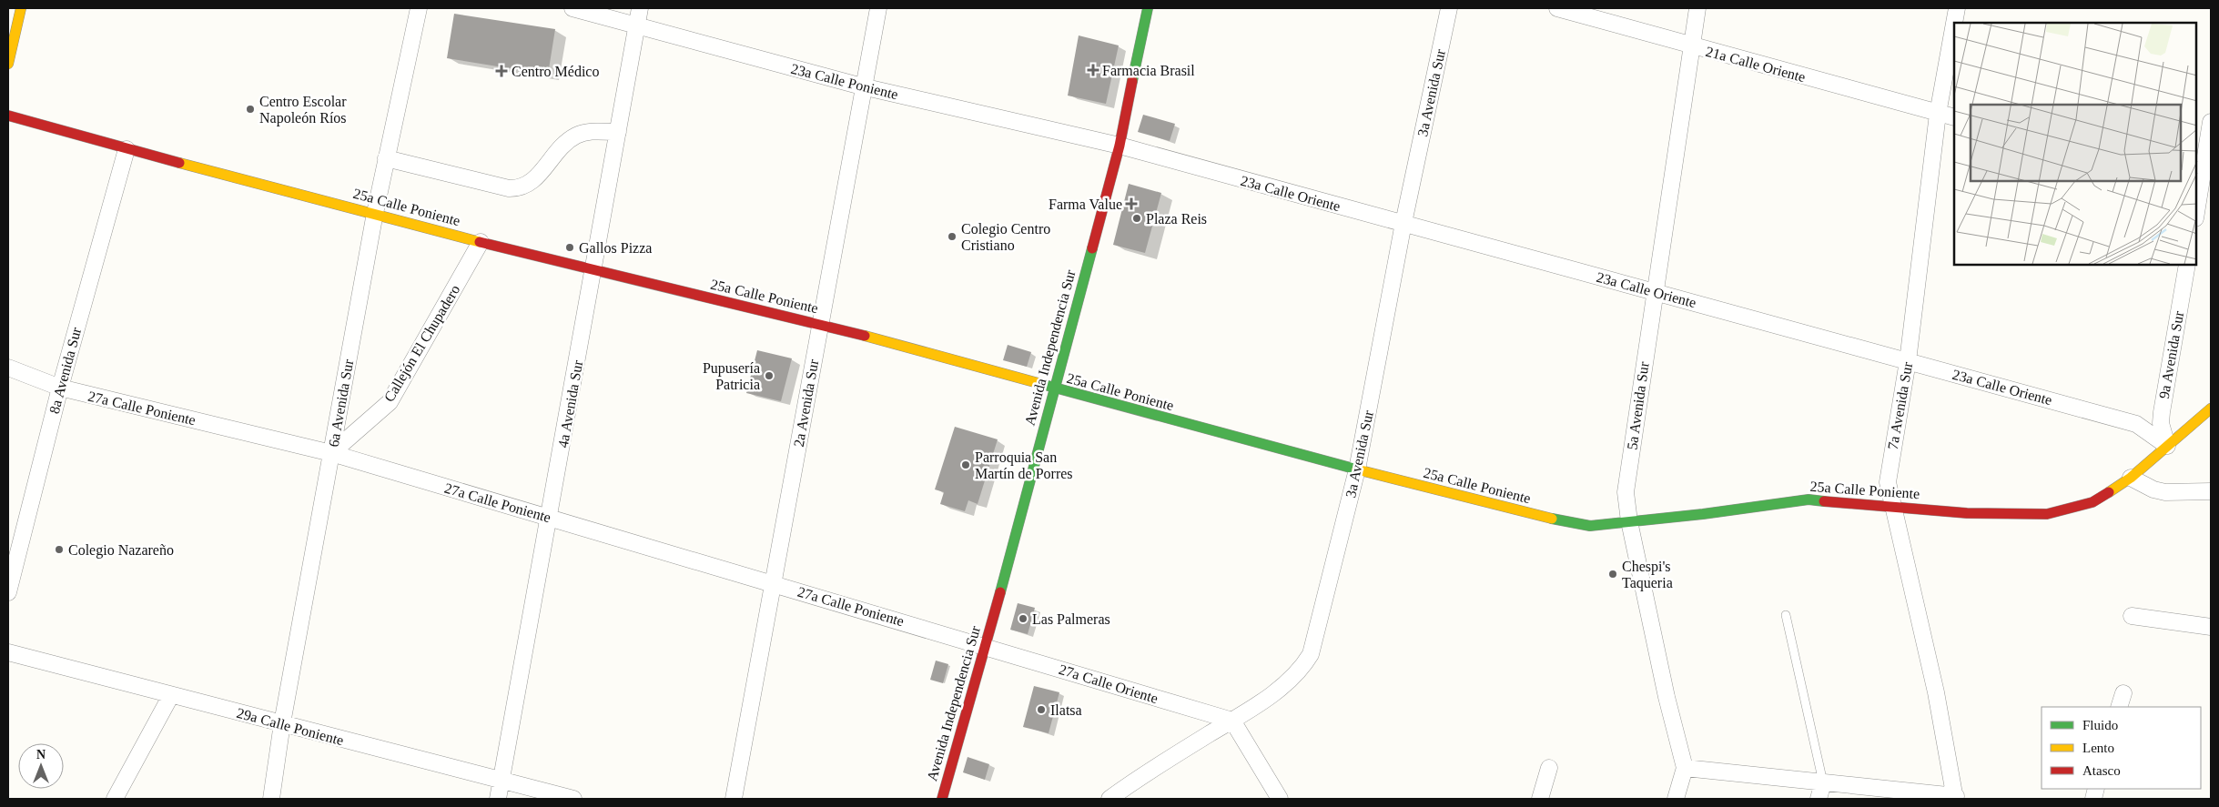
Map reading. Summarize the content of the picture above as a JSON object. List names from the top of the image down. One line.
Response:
{"streets":{"street":["21a Calle Oriente","23a Calle Poniente","3a Avenida Sur","23a Calle Oriente","25a Calle Poniente","Callejón El Chupadero","Avenida Independencia Sur","9a Avenida Sur","8a Avenida Sur","6a Avenida Sur","2a Avenida Sur","4a Avenida Sur","5a Avenida Sur","7a Avenida Sur","27a Calle Poniente","27a Calle Oriente","29a Calle Poniente"]},"crossings":[["21a Calle Oriente","5a Avenida Sur"],["21a Calle Oriente","7a Avenida Sur"],["23a Calle Poniente","23a Calle Oriente"],["23a Calle Poniente","Avenida Independencia Sur"],["23a Calle Poniente","2a Avenida Sur"],["23a Calle Poniente","4a Avenida Sur"],["3a Avenida Sur","23a Calle Oriente"],["3a Avenida Sur","25a Calle Poniente"],["3a Avenida Sur","27a Calle Oriente"],["23a Calle Oriente","25a Calle Poniente"],["23a Calle Oriente","Avenida Independencia Sur"],["23a Calle Oriente","9a Avenida Sur"],["23a Calle Oriente","5a Avenida Sur"],["23a Calle Oriente","7a Avenida Sur"],["25a Calle Poniente","Callejón El Chupadero"],["25a Calle Poniente","Avenida Independencia Sur"],["25a Calle Poniente","9a Avenida Sur"],["25a Calle Poniente","8a Avenida Sur"],["25a Calle Poniente","6a Avenida Sur"],["25a Calle Poniente","2a Avenida Sur"],["25a Calle Poniente","4a Avenida Sur"],["25a Calle Poniente","5a Avenida Sur"],["25a Calle Poniente","7a Avenida Sur"],["Callejón El Chupadero","6a Avenida Sur"],["Callejón El Chupadero","27a Calle Poniente"],["Avenida Independencia Sur","27a Calle Poniente"],["Avenida Independencia Sur","27a Calle Oriente"],["8a Avenida Sur","27a Calle Poniente"],["6a Avenida Sur","27a Calle Poniente"],["6a Avenida Sur","29a Calle Poniente"],["2a Avenida Sur","27a Calle Poniente"],["4a Avenida Sur","27a Calle Poniente"],["4a Avenida Sur","29a Calle Poniente"],["27a Calle Poniente","27a Calle Oriente"]],"places":{"health":["Farmacia Brasil","Centro Médico","Farma Value"],"other":["Centro Escolar Napoleón Ríos","Plaza Reis","Colegio Centro Cristiano","Gallos Pizza","Pupusería Patricia","Parroquia San Martín de Porres","Colegio Nazareño","Chespi's Taqueria","Las Palmeras","Ilatsa"]},"legend":["Fluido","Lento","Atasco"],"north":"top"}
